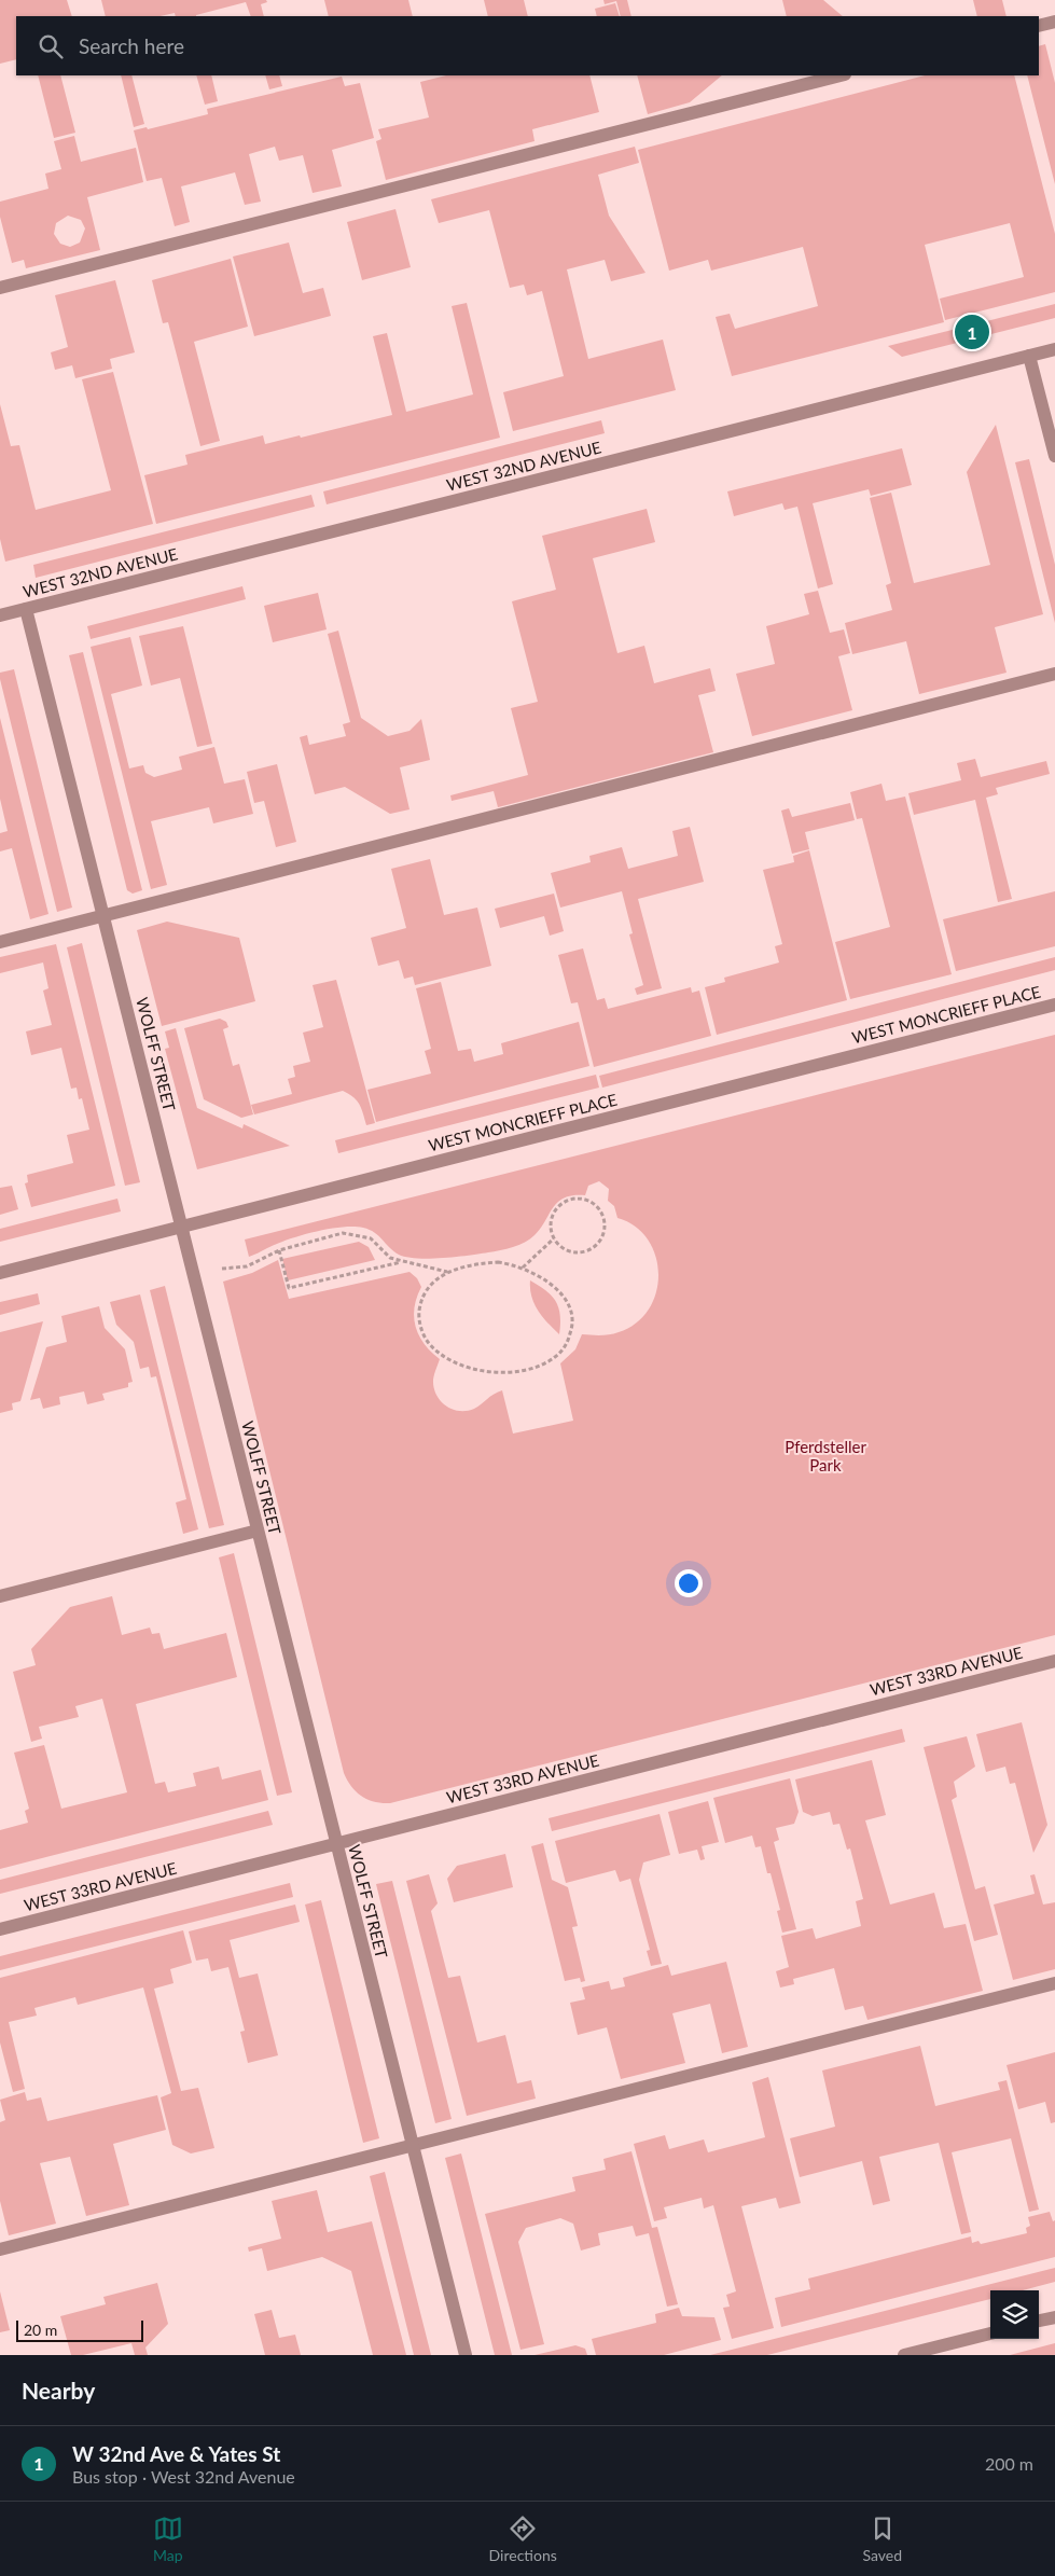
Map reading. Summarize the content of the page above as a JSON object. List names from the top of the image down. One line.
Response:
{"streets":{"street":["WEST 32ND AVENUE","WEST MONCRIEFF PLACE","WOLFF STREET","WEST 33RD AVENUE"]},"crossings":[["WEST 32ND AVENUE","WOLFF STREET"],["WEST MONCRIEFF PLACE","WOLFF STREET"],["WOLFF STREET","WEST 33RD AVENUE"]],"parks":["Pferdsteller Park"],"scale_bar":"20 m","page":{"search":"Search here","pins":"1","scale":"20 m","heading":"Nearby","list":[{"mark":"1","name":"W 32nd Ave & Yates St","note":"Bus stop · West 32nd Avenue","value":"200 m"}],"nav":["Map","Directions","Saved"]}}
